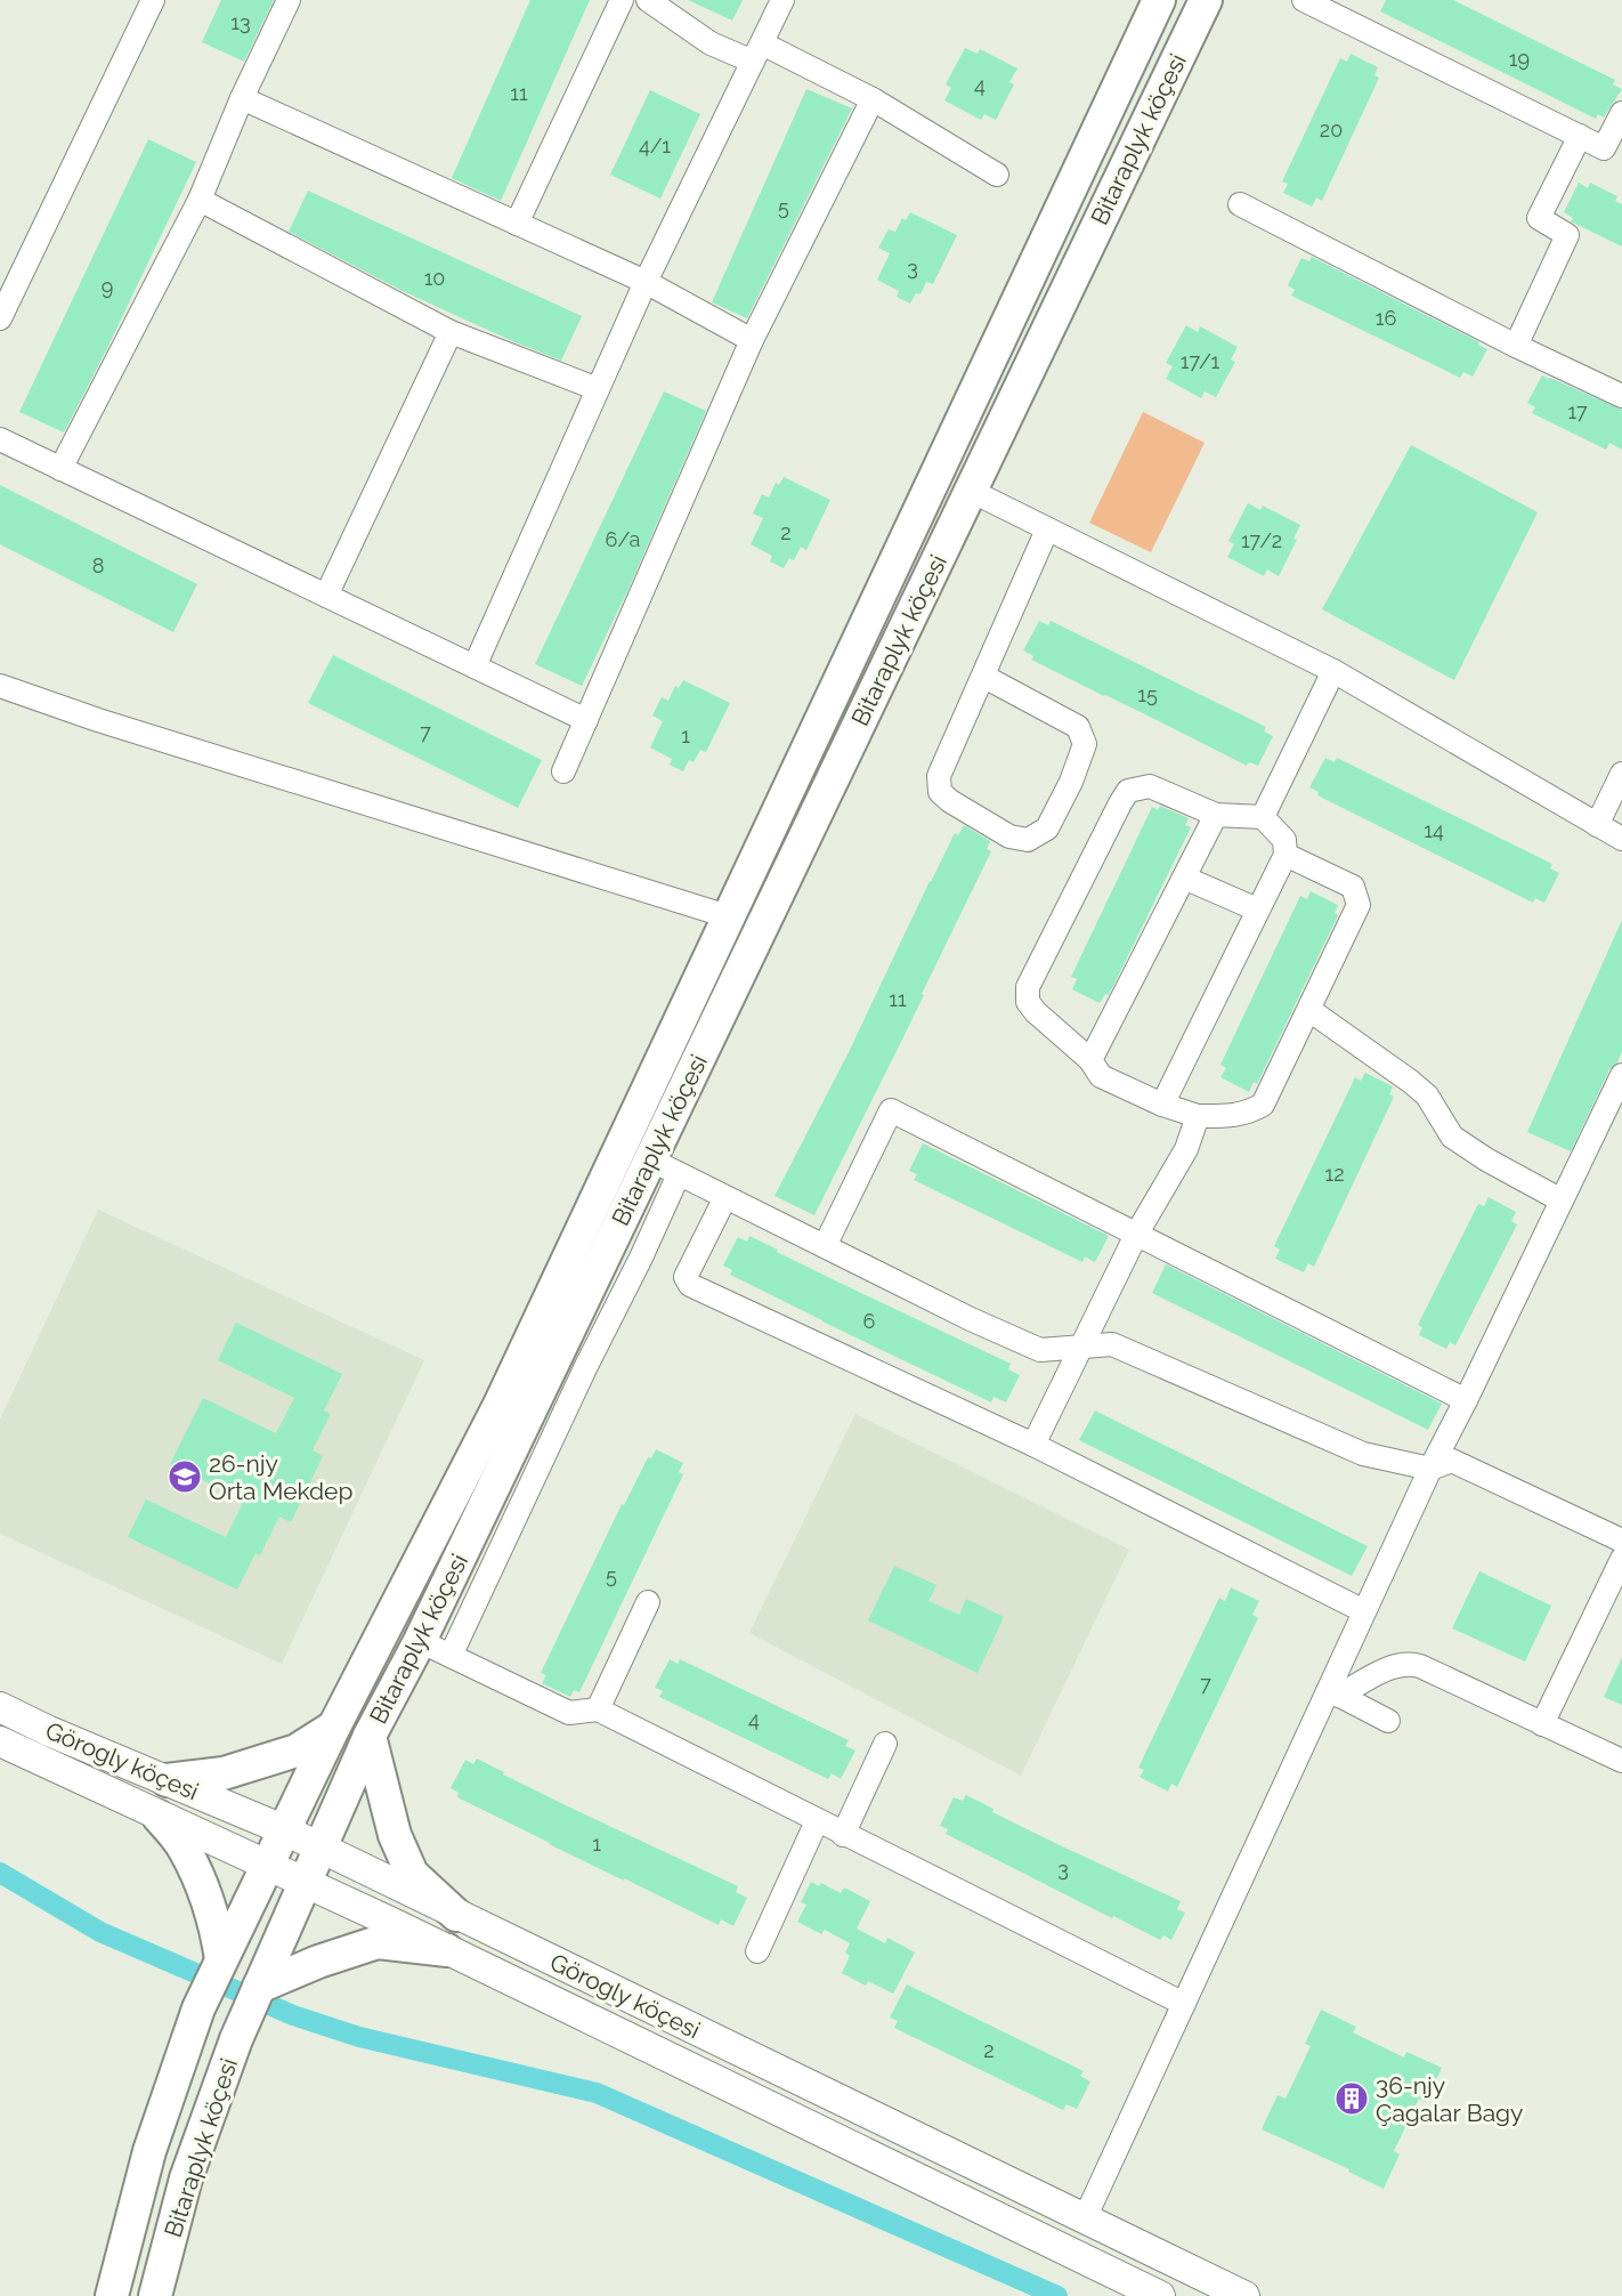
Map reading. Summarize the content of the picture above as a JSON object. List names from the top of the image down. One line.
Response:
{"streets":{"highway":["Bitaraplyk köçesi"],"main road":["Görogly köçesi"]},"crossings":[["Bitaraplyk köçesi","Görogly köçesi"]],"places":{"school or university":["26-njy Orta Mekdep"],"building":["36-njy Çagalar Bagy"]},"house_numbers":["13","19","4","11","20","4/1","5","3","10","9","16","17/1","17","2","6/а","17/2","8","15","7","1","14","11","12","6","5","7","4","1","3","2"]}
